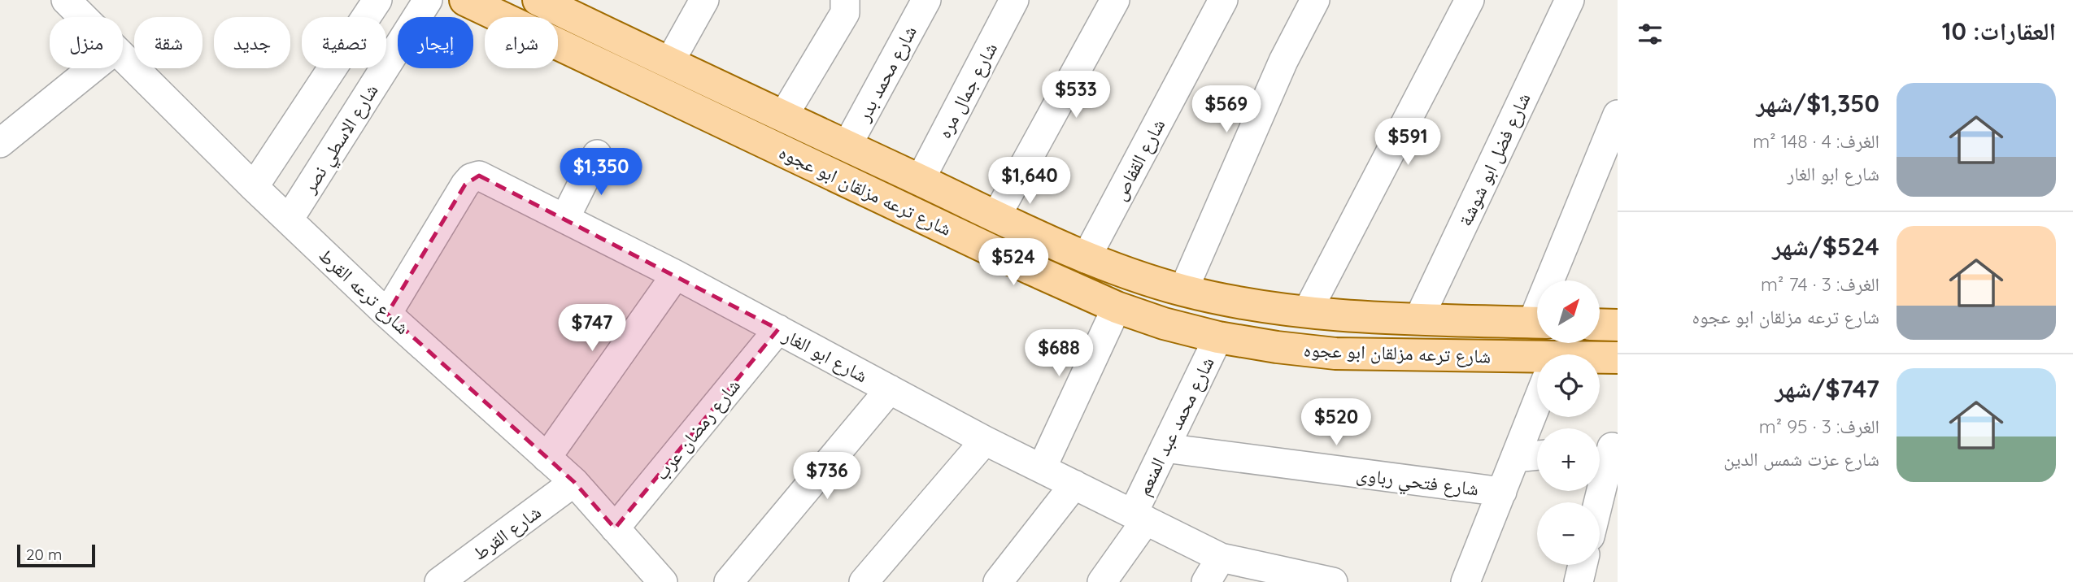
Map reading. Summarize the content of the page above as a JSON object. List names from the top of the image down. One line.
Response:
{"streets":{"main road":["شارع ترعه مزلقان ابو عجوه"],"street":["شارع محمد بدر","شارع جمال مره","شارع الاسطي نصر","شارع القفاص","شارع فضل ابو شوشة","شارع ترعه القرط","شارع ابو الغار","شارع محمد عبد المنعم","شارع رمضان عرب","شارع فتحي رباوى","شارع القرط"]},"crossings":[["شارع محمد بدر","شارع ترعه مزلقان ابو عجوه"],["شارع جمال مره","شارع ترعه مزلقان ابو عجوه"],["شارع الاسطي نصر","شارع ترعه القرط"],["شارع القفاص","شارع ترعه مزلقان ابو عجوه"],["شارع فضل ابو شوشة","شارع ترعه مزلقان ابو عجوه"],["شارع ترعه مزلقان ابو عجوه","شارع محمد عبد المنعم"],["شارع ترعه القرط","شارع ابو الغار"],["شارع ترعه القرط","شارع رمضان عرب"],["شارع ترعه القرط","شارع القرط"],["شارع ابو الغار","شارع محمد عبد المنعم"],["شارع ابو الغار","شارع رمضان عرب"],["شارع محمد عبد المنعم","شارع فتحي رباوى"]],"scale_bar":"20 m","north":"top right","page":{"heading":"العقارات: 10","chip":["شراء","إيجار","تصفية","جديد","شقة","منزل"],"list":[{"name":"$1,350/شهر","note":"الغرف: 4 · 148 m² · شارع ابو الغار"},{"name":"$524/شهر","note":"الغرف: 3 · 74 m² · شارع ترعه مزلقان ابو عجوه"},{"name":"$747/شهر","note":"الغرف: 3 · 95 m² · شارع عزت شمس الدين"}],"price":["$533","$569","$591","$1,350","$1,640","$524","$747","$688","$520","$736"],"map_buttons":["+","−"],"scale":"20 m"}}
